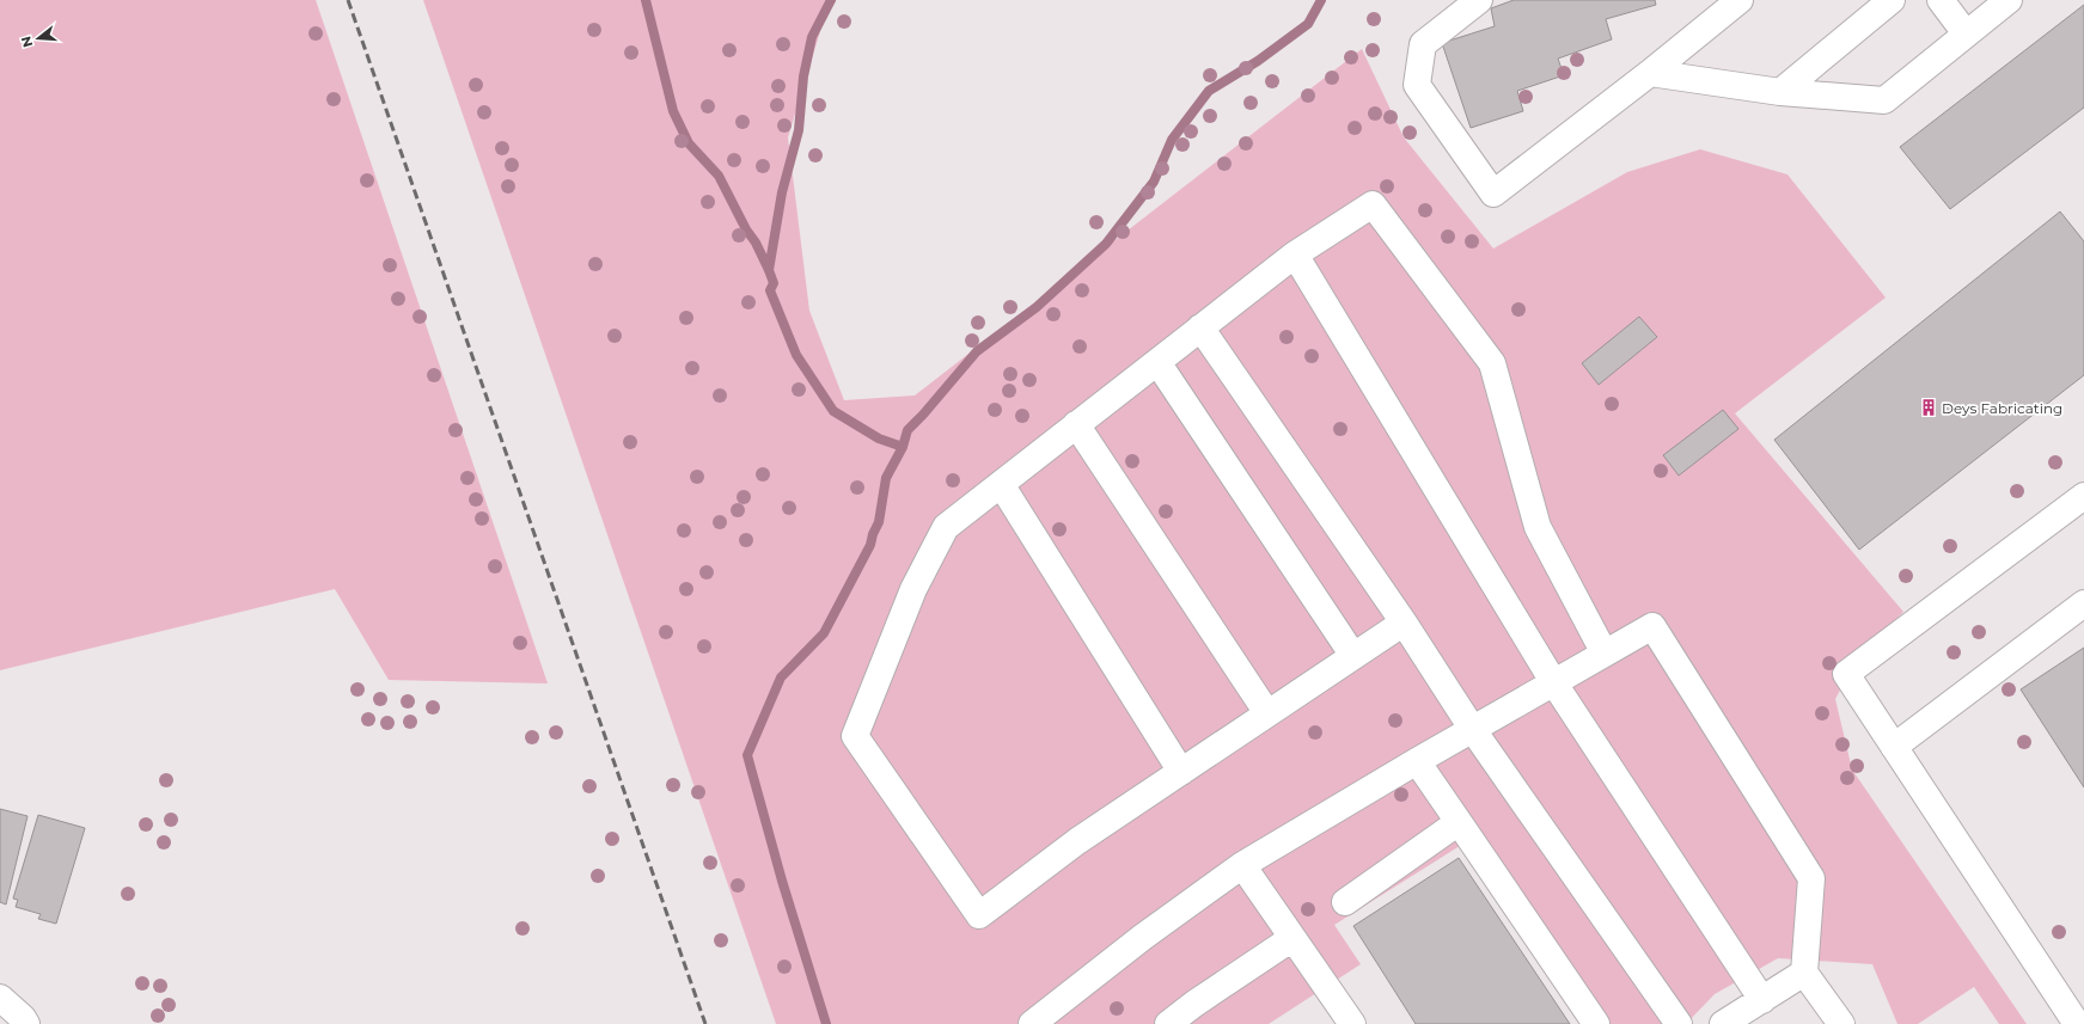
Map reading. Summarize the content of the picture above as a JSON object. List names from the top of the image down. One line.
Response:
{"places":{"building":["Deys Fabricating"]},"north":"left"}
